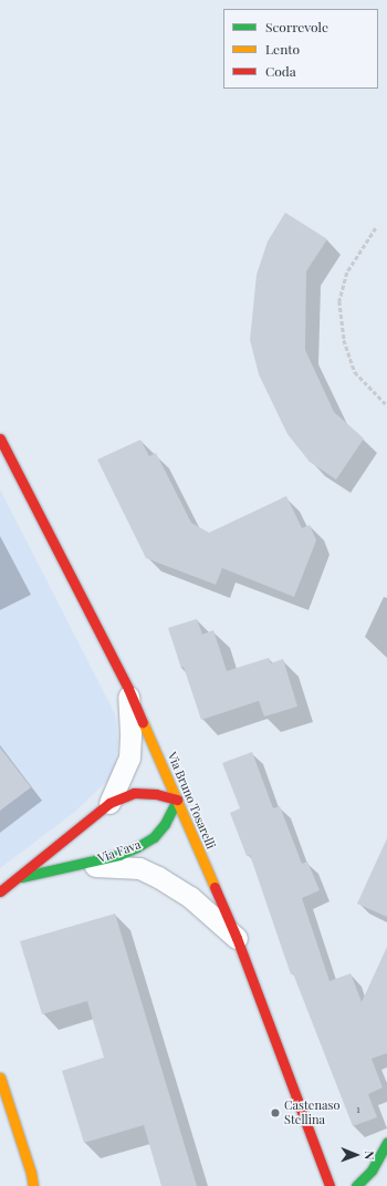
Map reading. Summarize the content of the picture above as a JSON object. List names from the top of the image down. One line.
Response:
{"streets":{"street":["Via Bruno Tosarelli","Via Fava"]},"crossings":[["Via Bruno Tosarelli","Via Fava"]],"places":["Castenaso Stellina"],"house_numbers":["1"],"legend":["Scorrevole","Lento","Coda"],"north":"right"}
